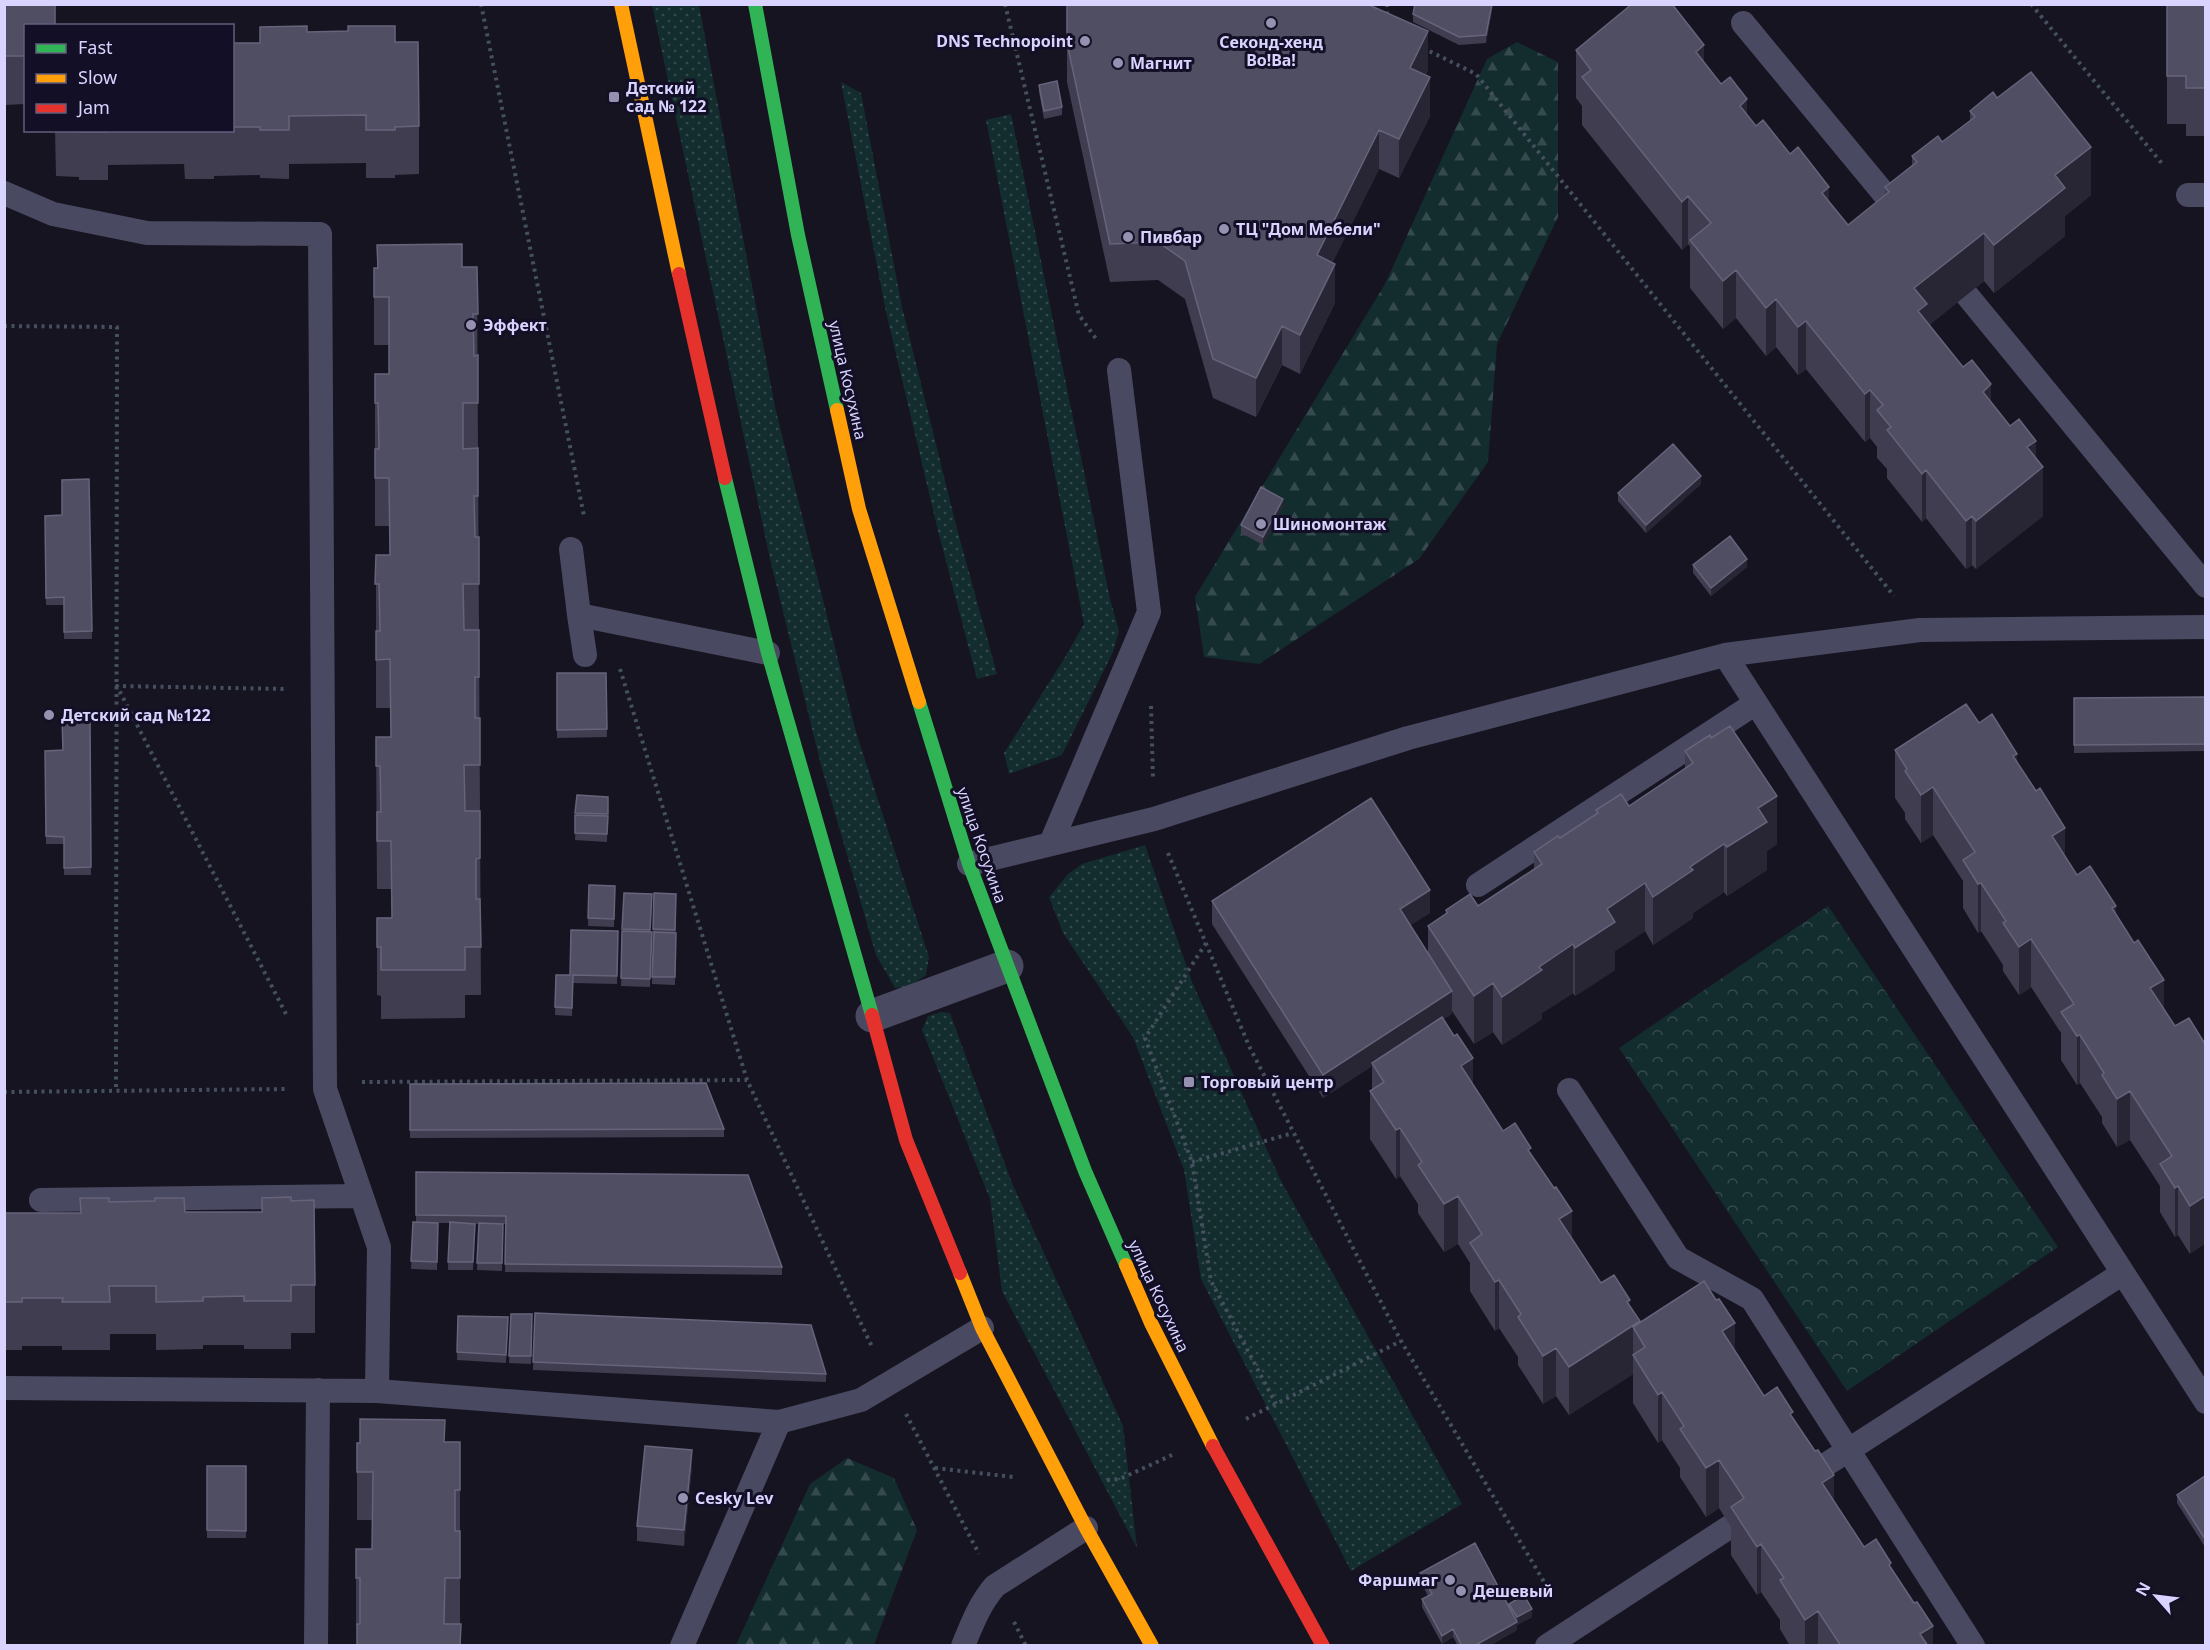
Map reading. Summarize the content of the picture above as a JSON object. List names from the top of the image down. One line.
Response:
{"streets":{"street":["улица Косухина"]},"places":{"other":["Секонд-хенд Во!Ва!","DNS Technopoint","Магнит","ТЦ \"Дом Мебели\"","Пивбар","Эффект","Шиномонтаж","Детский сад №122","Cesky Lev","Фаршмаг","Дешевый"],"transit":["Детский сад № 122","Торговый центр"]},"legend":["Fast","Slow","Jam"],"north":"top left"}
